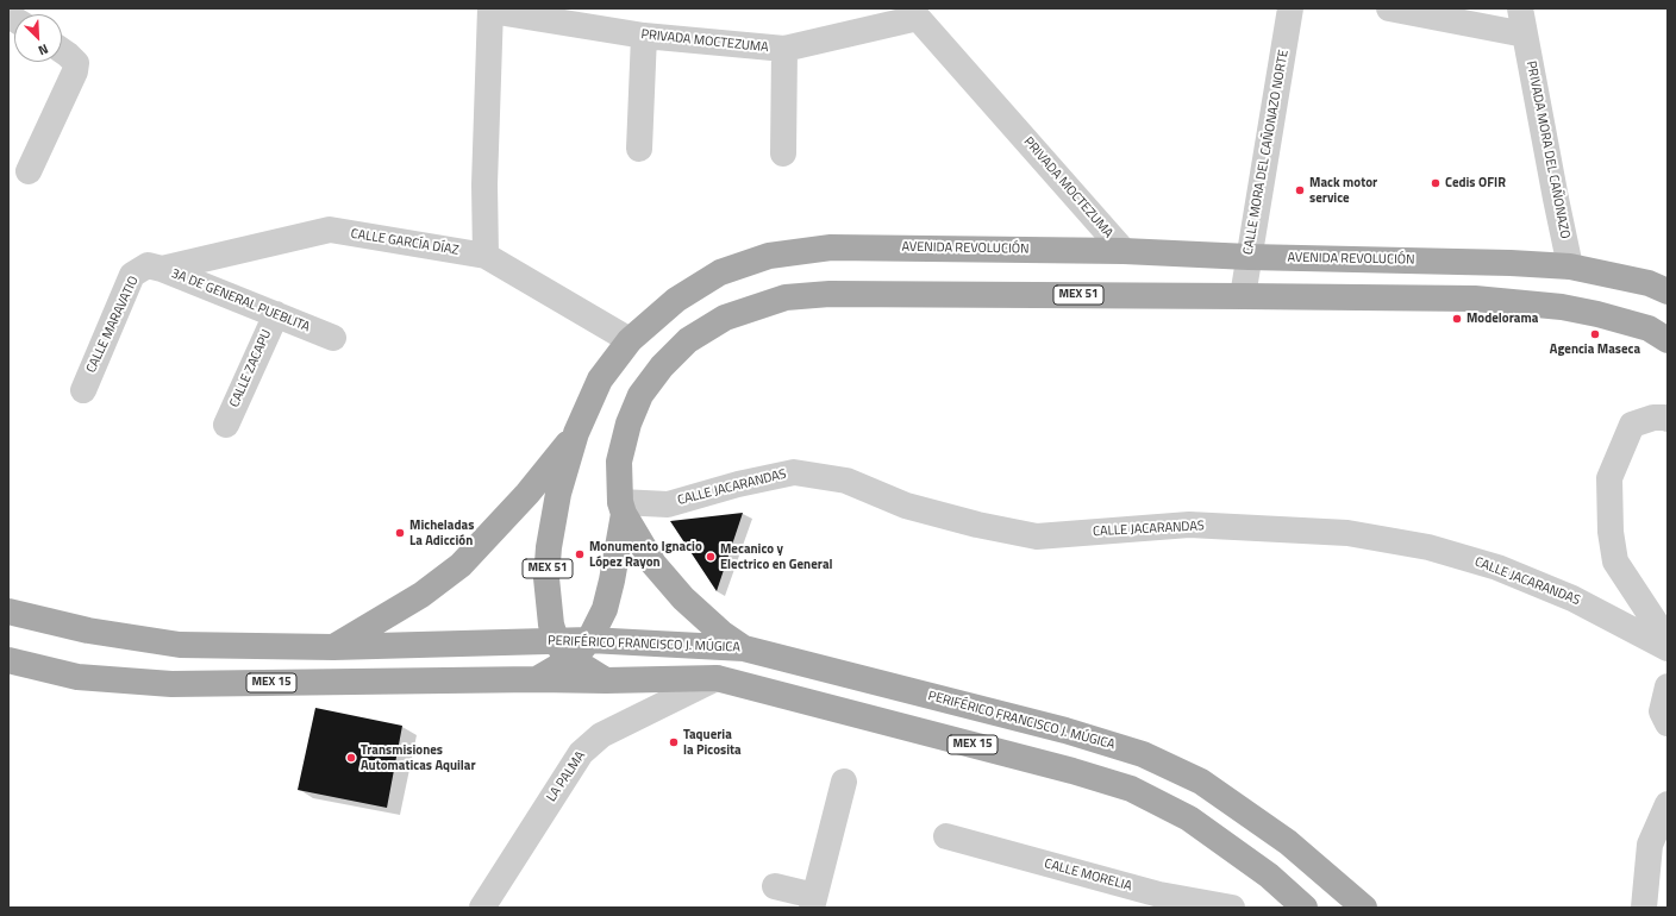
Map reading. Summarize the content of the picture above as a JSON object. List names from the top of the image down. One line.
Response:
{"streets":{"main road":["AVENIDA REVOLUCIÓN","MEX 51","PERIFÉRICO FRANCISCO J. MÚGICA","MEX 15"],"street":["PRIVADA MOCTEZUMA","PRIVADA MORA DEL CAÑONAZO","CALLE MORA DEL CAÑONAZO NORTE","CALLE GARCÍA DÍAZ","3A DE GENERAL PUEBLITA","CALLE MARAVATIO","CALLE ZACAPU","CALLE JACARANDAS","LA PALMA","CALLE MORELIA"]},"crossings":[["PRIVADA MOCTEZUMA","AVENIDA REVOLUCIÓN"],["PRIVADA MORA DEL CAÑONAZO","AVENIDA REVOLUCIÓN"],["CALLE MORA DEL CAÑONAZO NORTE","AVENIDA REVOLUCIÓN"],["CALLE MORA DEL CAÑONAZO NORTE","MEX 51"],["CALLE GARCÍA DÍAZ","AVENIDA REVOLUCIÓN"],["CALLE GARCÍA DÍAZ","3A DE GENERAL PUEBLITA"],["CALLE GARCÍA DÍAZ","CALLE MARAVATIO"],["AVENIDA REVOLUCIÓN","PERIFÉRICO FRANCISCO J. MÚGICA"],["MEX 51","CALLE JACARANDAS"],["MEX 51","PERIFÉRICO FRANCISCO J. MÚGICA"],["3A DE GENERAL PUEBLITA","CALLE MARAVATIO"],["3A DE GENERAL PUEBLITA","CALLE ZACAPU"],["MEX 15","LA PALMA"]],"places":["Cedis OFIR","Mack motor service","Modelorama","Agencia Maseca","Micheladas La Adicción","Monumento Ignacio López Rayon","Mecanico y Electrico en General","Taqueria la Picosita","Transmisiones Automaticas Aquilar"],"north":"bottom right"}
